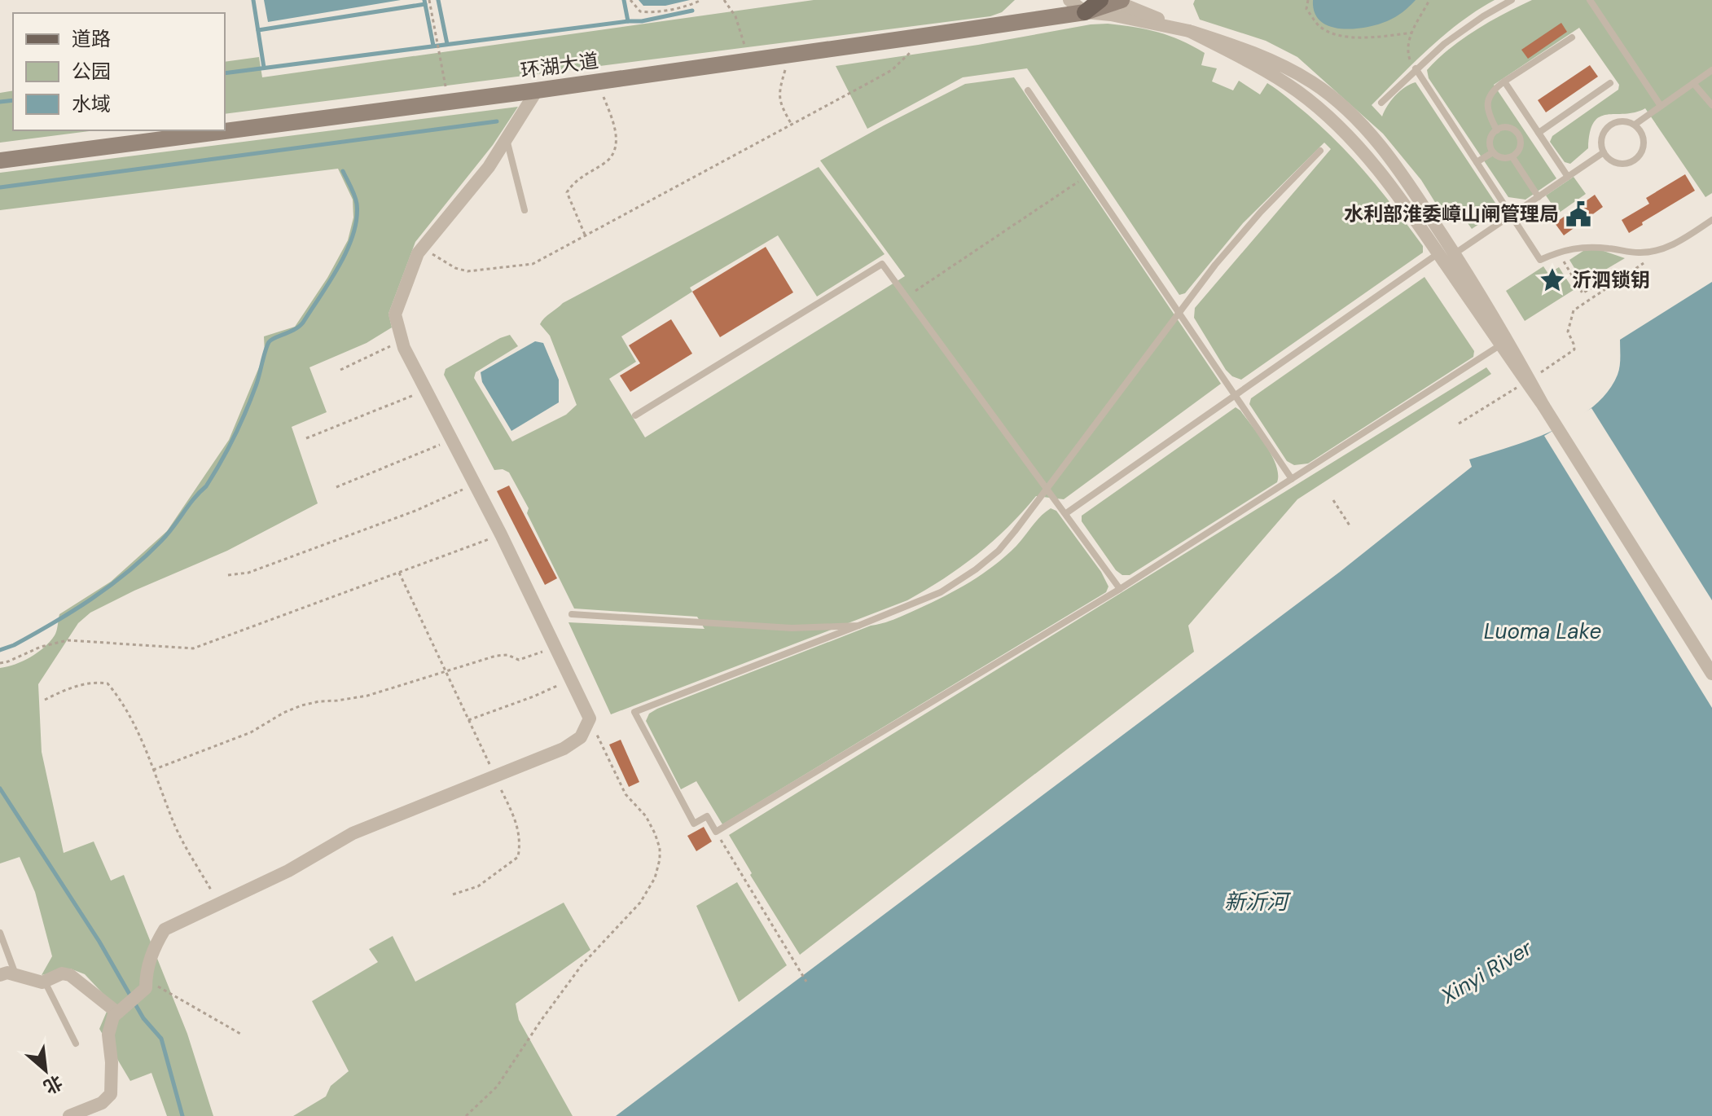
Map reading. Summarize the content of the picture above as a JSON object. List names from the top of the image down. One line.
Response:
{"streets":{"main road":["环湖大道"]},"water":["Luoma Lake","新沂河","Xinyi River"],"places":{"public building":["水利部淮委嶂山闸管理局"],"place":["沂泗锁钥"]},"legend":["道路","公园","水域"],"north":"bottom right"}
